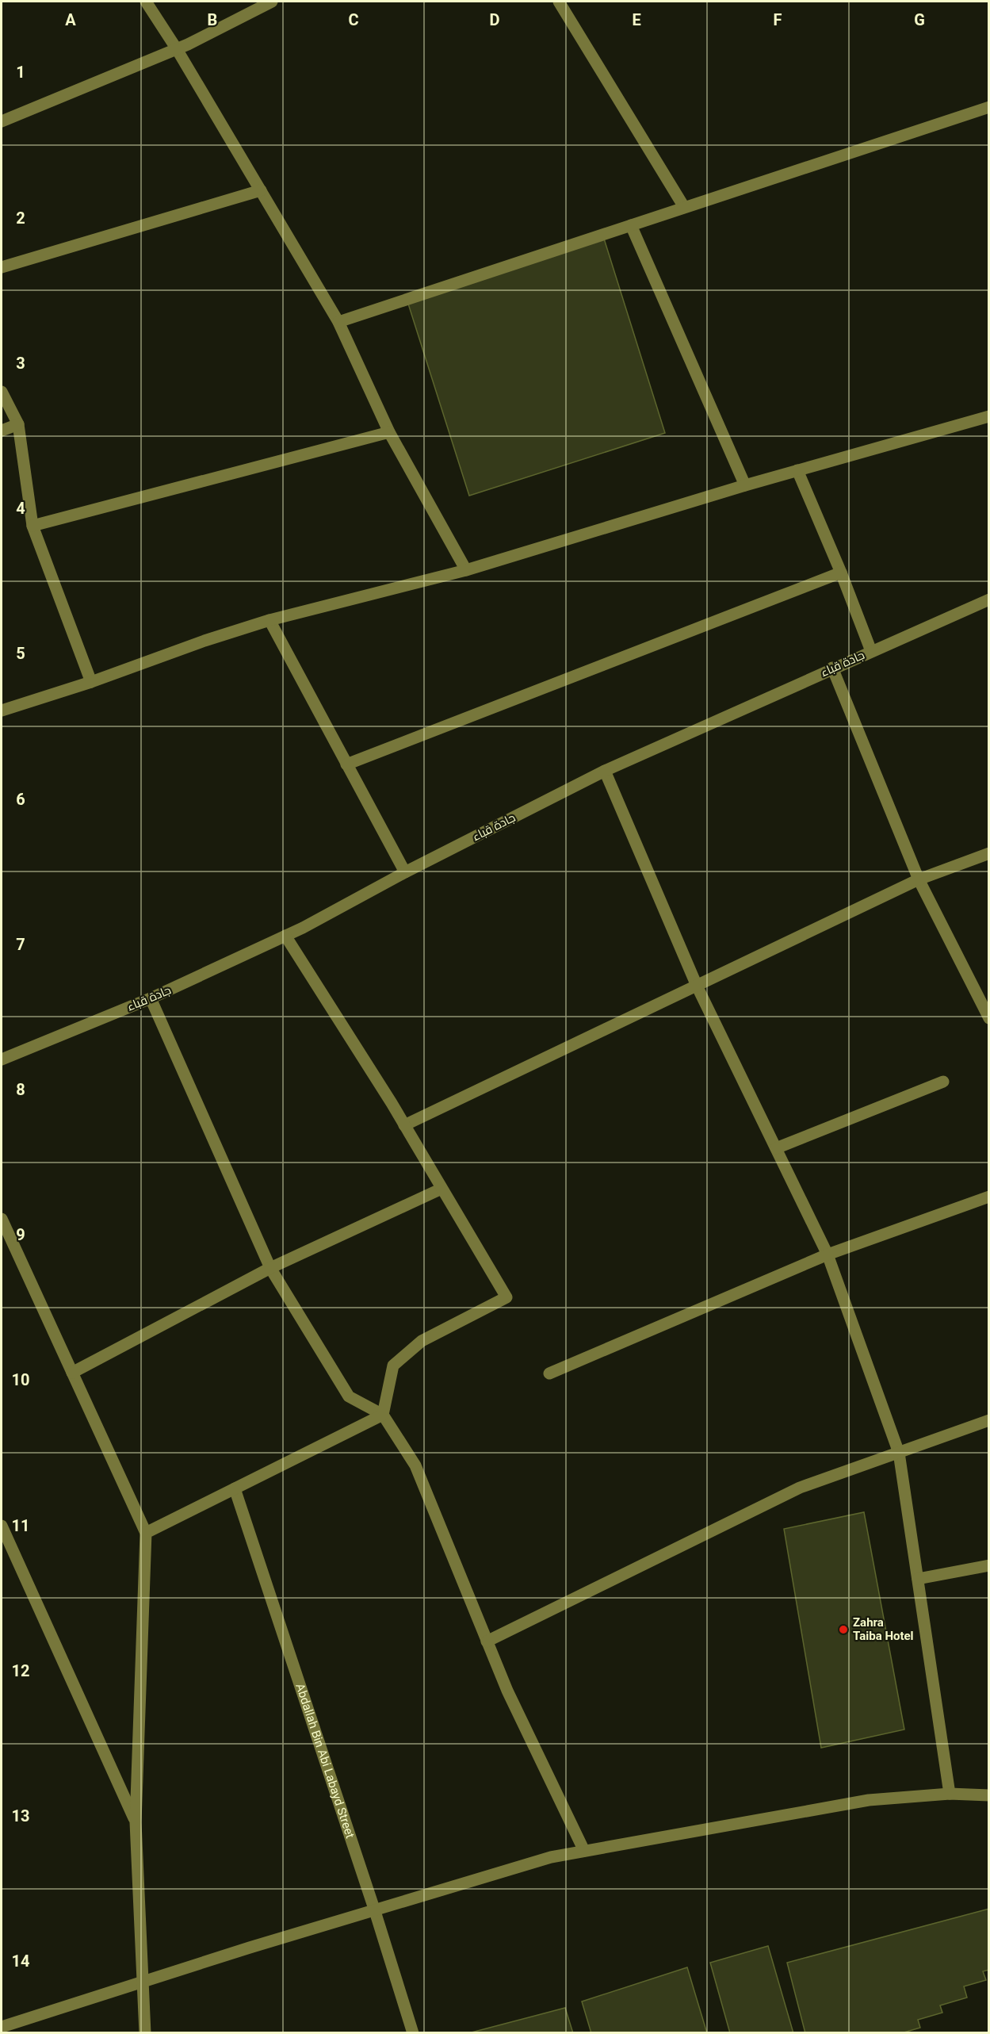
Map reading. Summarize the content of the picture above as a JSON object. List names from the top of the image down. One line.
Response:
{"streets":{"street":["جادة قباء","Abdallah Bin Abi Labayd Street"]},"places":["Zahra Taiba Hotel"],"grid":{"columns":["A","B","C","D","E","F","G"],"rows":["1","2","3","4","5","6","7","8","9","10","11","12","13","14"]}}
